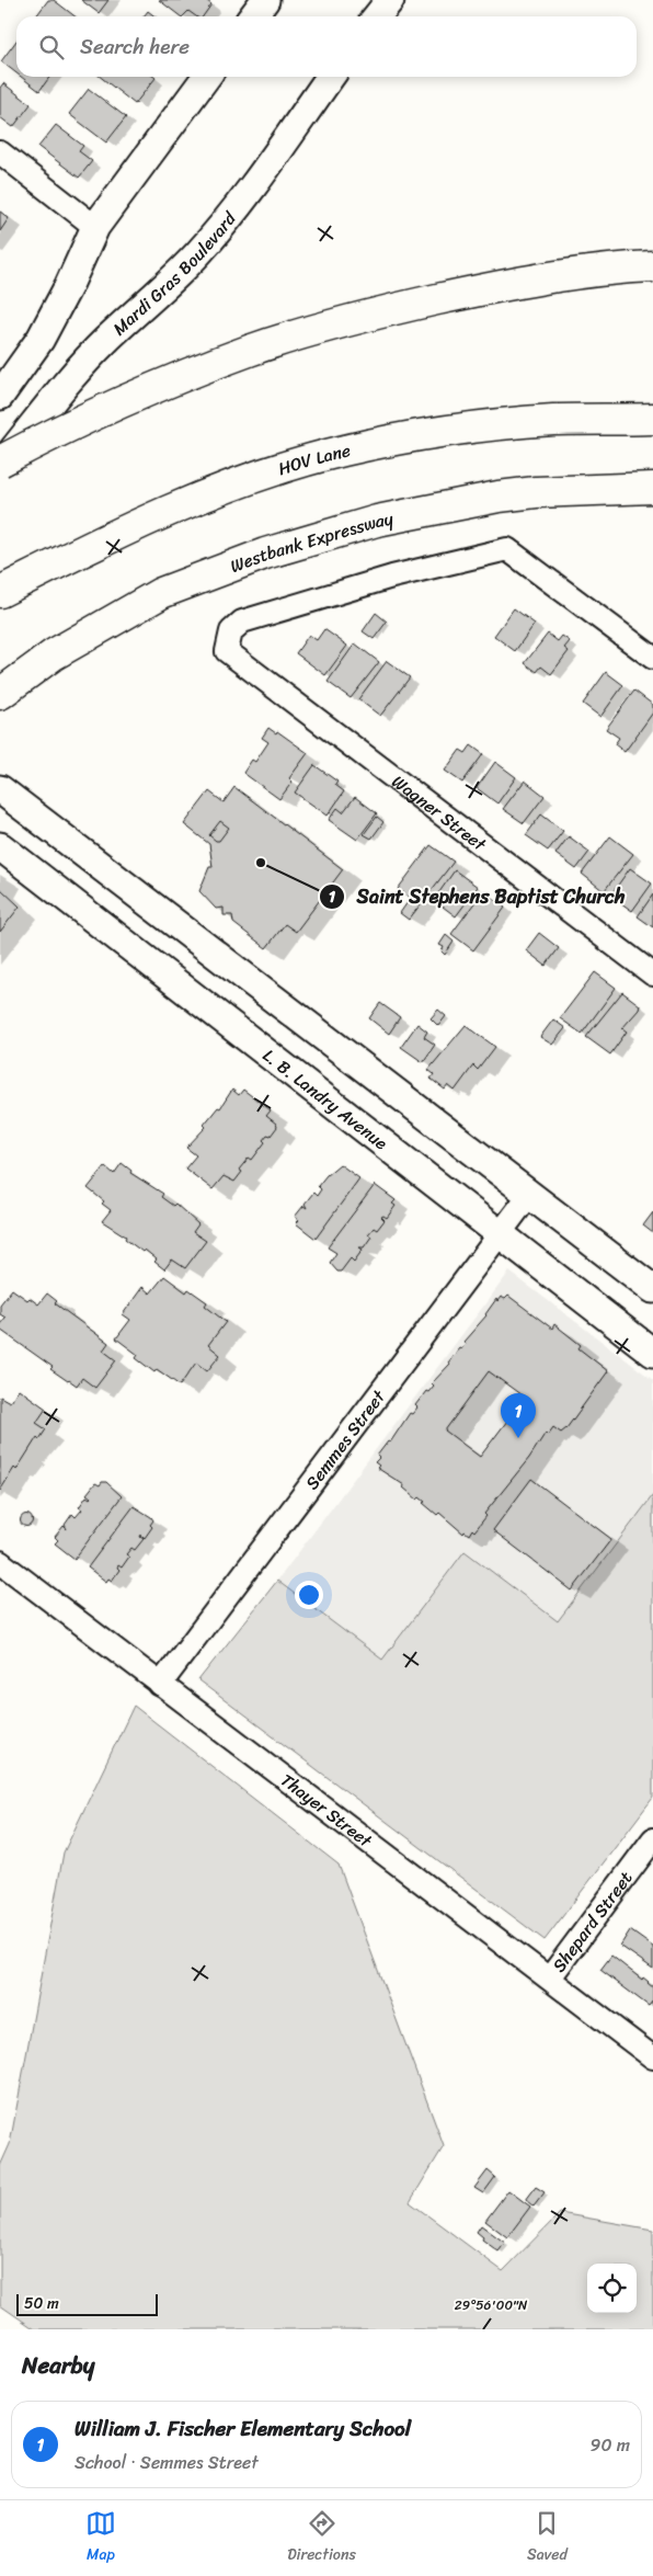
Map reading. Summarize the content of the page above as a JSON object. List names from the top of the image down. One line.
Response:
{"streets":{"highway":["HOV Lane","Westbank Expressway"],"street":["Mardi Gras Boulevard","Wagner Street","L. B. Landry Avenue","Semmes Street","Thayer Street","Shepard Street"]},"crossings":[["L. B. Landry Avenue","Semmes Street"],["Semmes Street","Thayer Street"],["Thayer Street","Shepard Street"]],"places":["Saint Stephens Baptist Church"],"scale_bar":"50 m","page":{"search":"Search here","pins":"1","scale":"50 m","heading":"Nearby","list":[{"mark":"1","name":"William J. Fischer Elementary School","note":"School · Semmes Street","value":"90 m"}],"nav":["Map","Directions","Saved"]},"coordinates":["29°56'00\"N"]}
